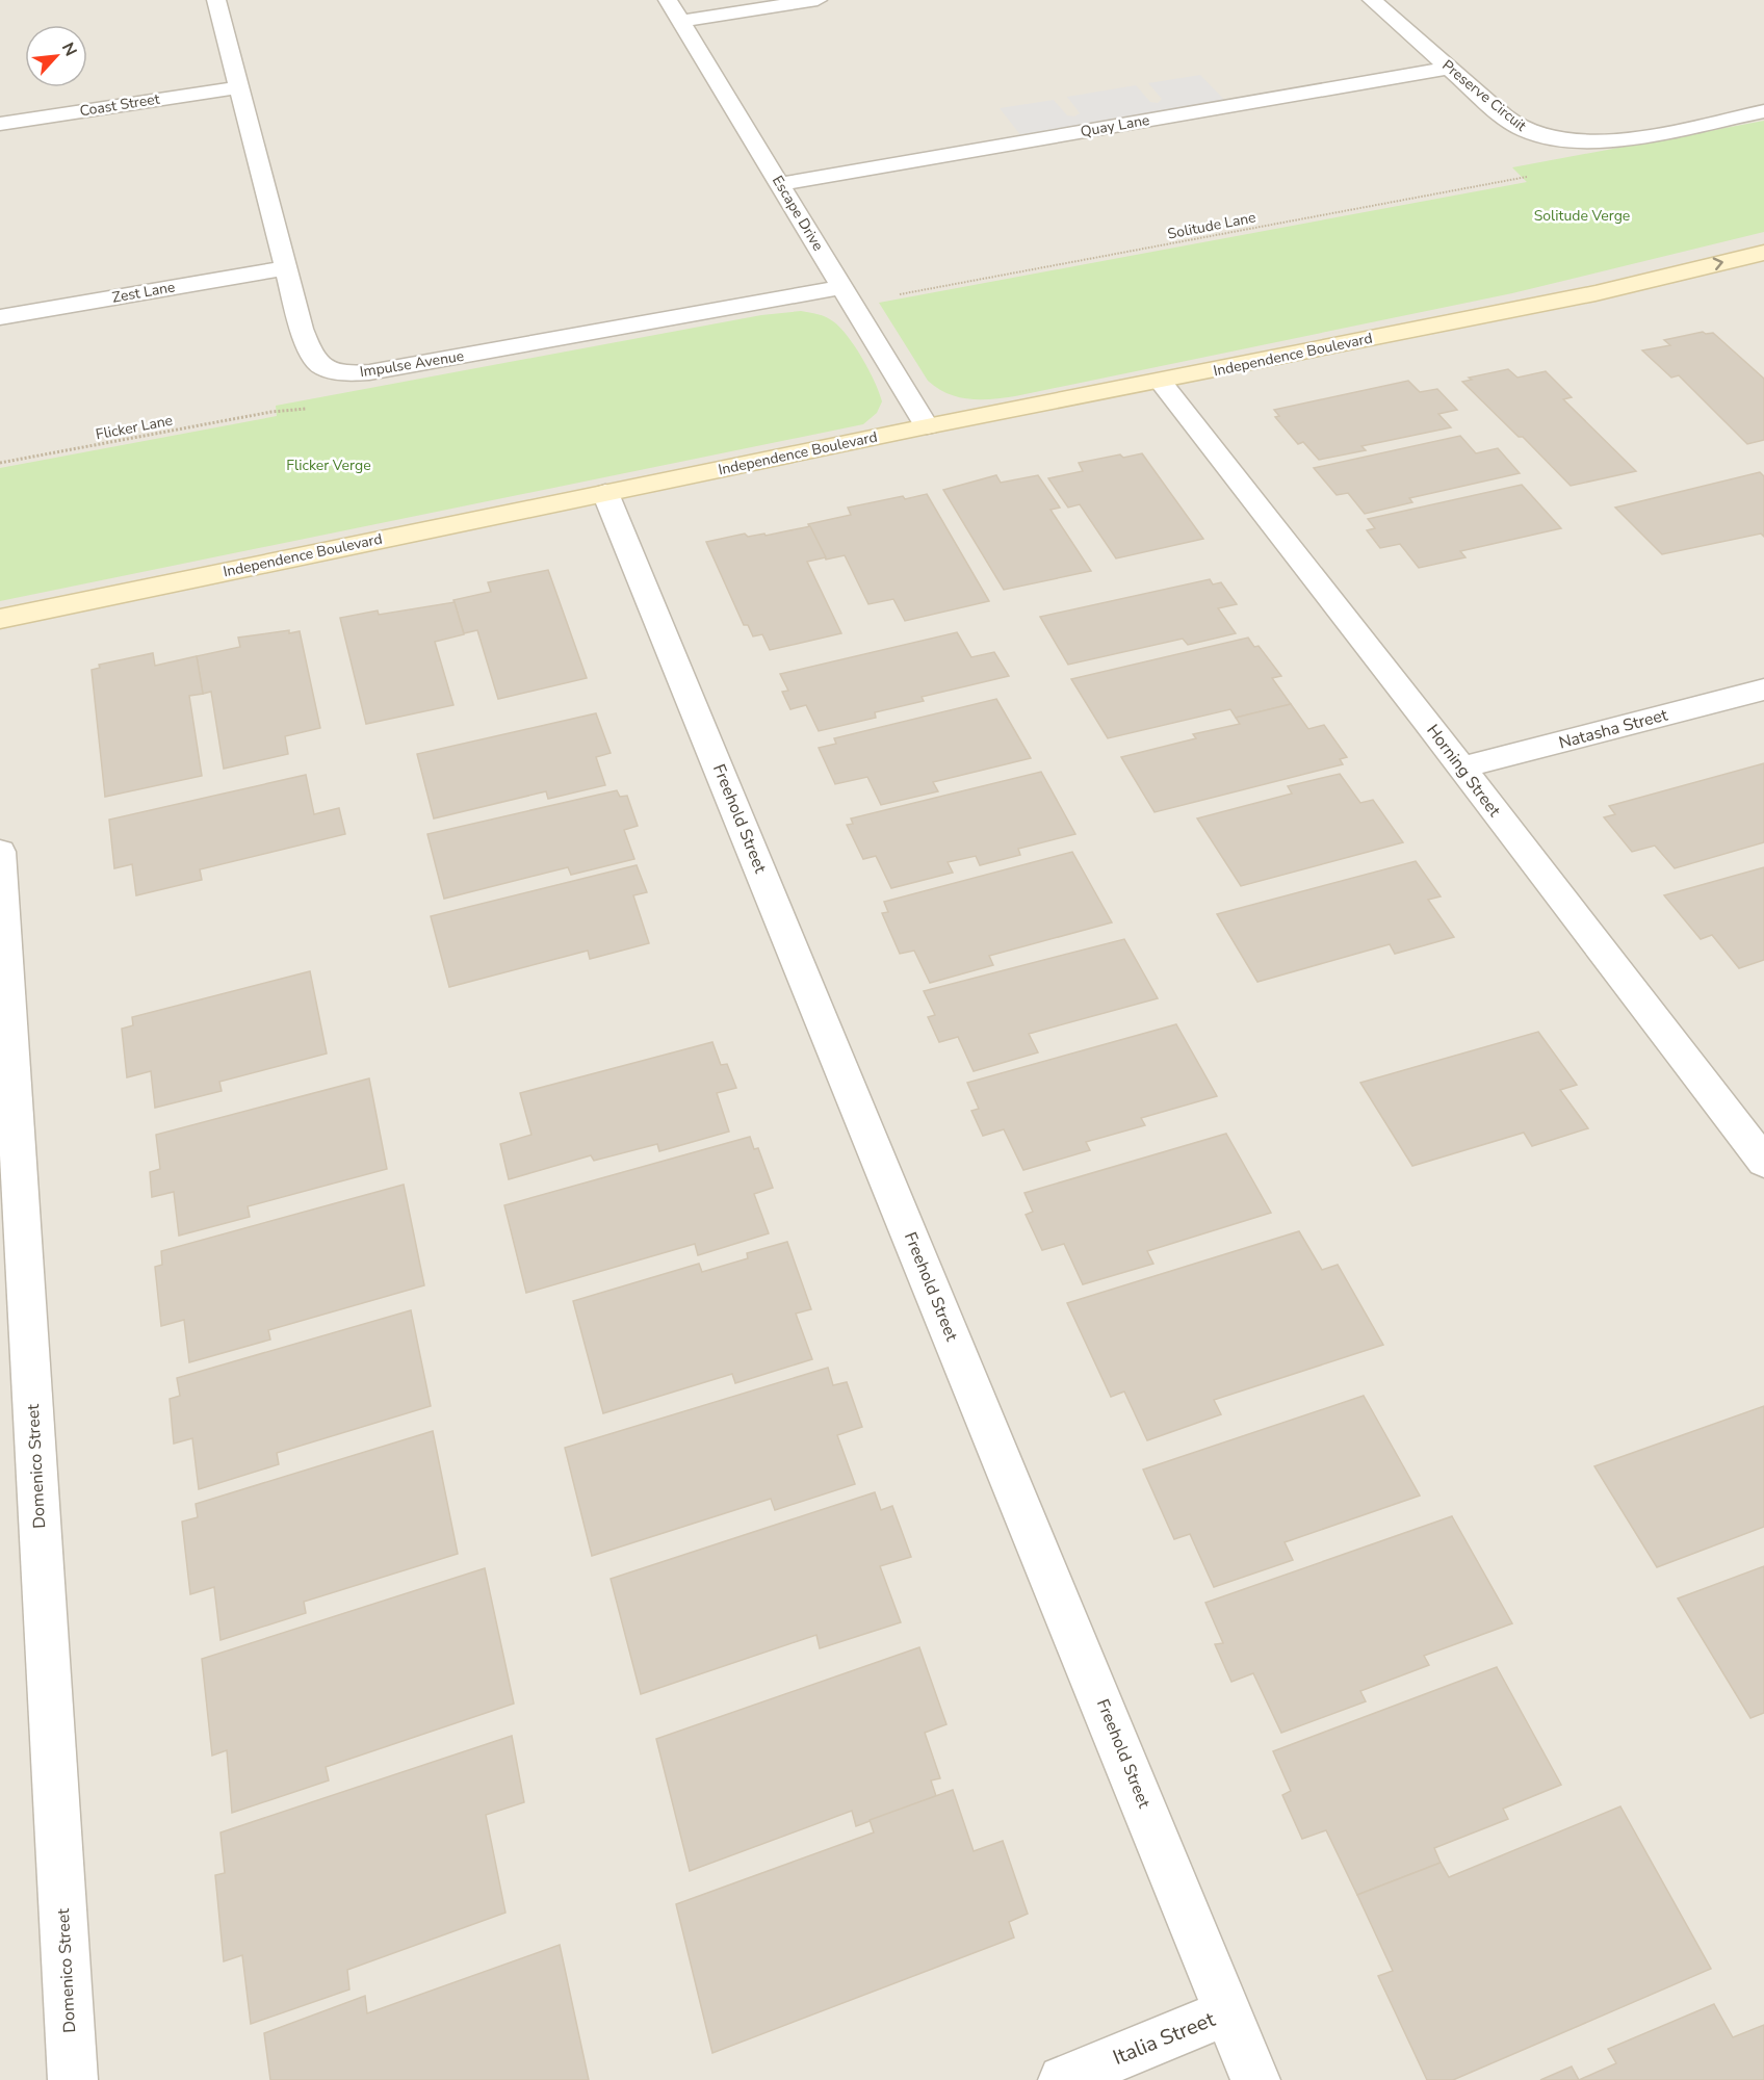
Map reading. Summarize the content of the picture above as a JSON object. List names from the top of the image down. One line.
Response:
{"streets":{"street":["Preserve Circuit","Coast Street","Quay Lane","Escape Drive","Zest Lane","Independence Boulevard","Impulse Avenue","Natasha Street","Horning Street","Freehold Street","Domenico Street","Italia Street"],"path":["Solitude Lane","Flicker Lane"]},"crossings":[["Preserve Circuit","Quay Lane"],["Coast Street","Impulse Avenue"],["Quay Lane","Escape Drive"],["Escape Drive","Independence Boulevard"],["Escape Drive","Impulse Avenue"],["Zest Lane","Impulse Avenue"],["Independence Boulevard","Horning Street"],["Independence Boulevard","Freehold Street"],["Natasha Street","Horning Street"],["Freehold Street","Italia Street"]],"parks":["Solitude Verge","Flicker Verge"],"north":"top right"}
